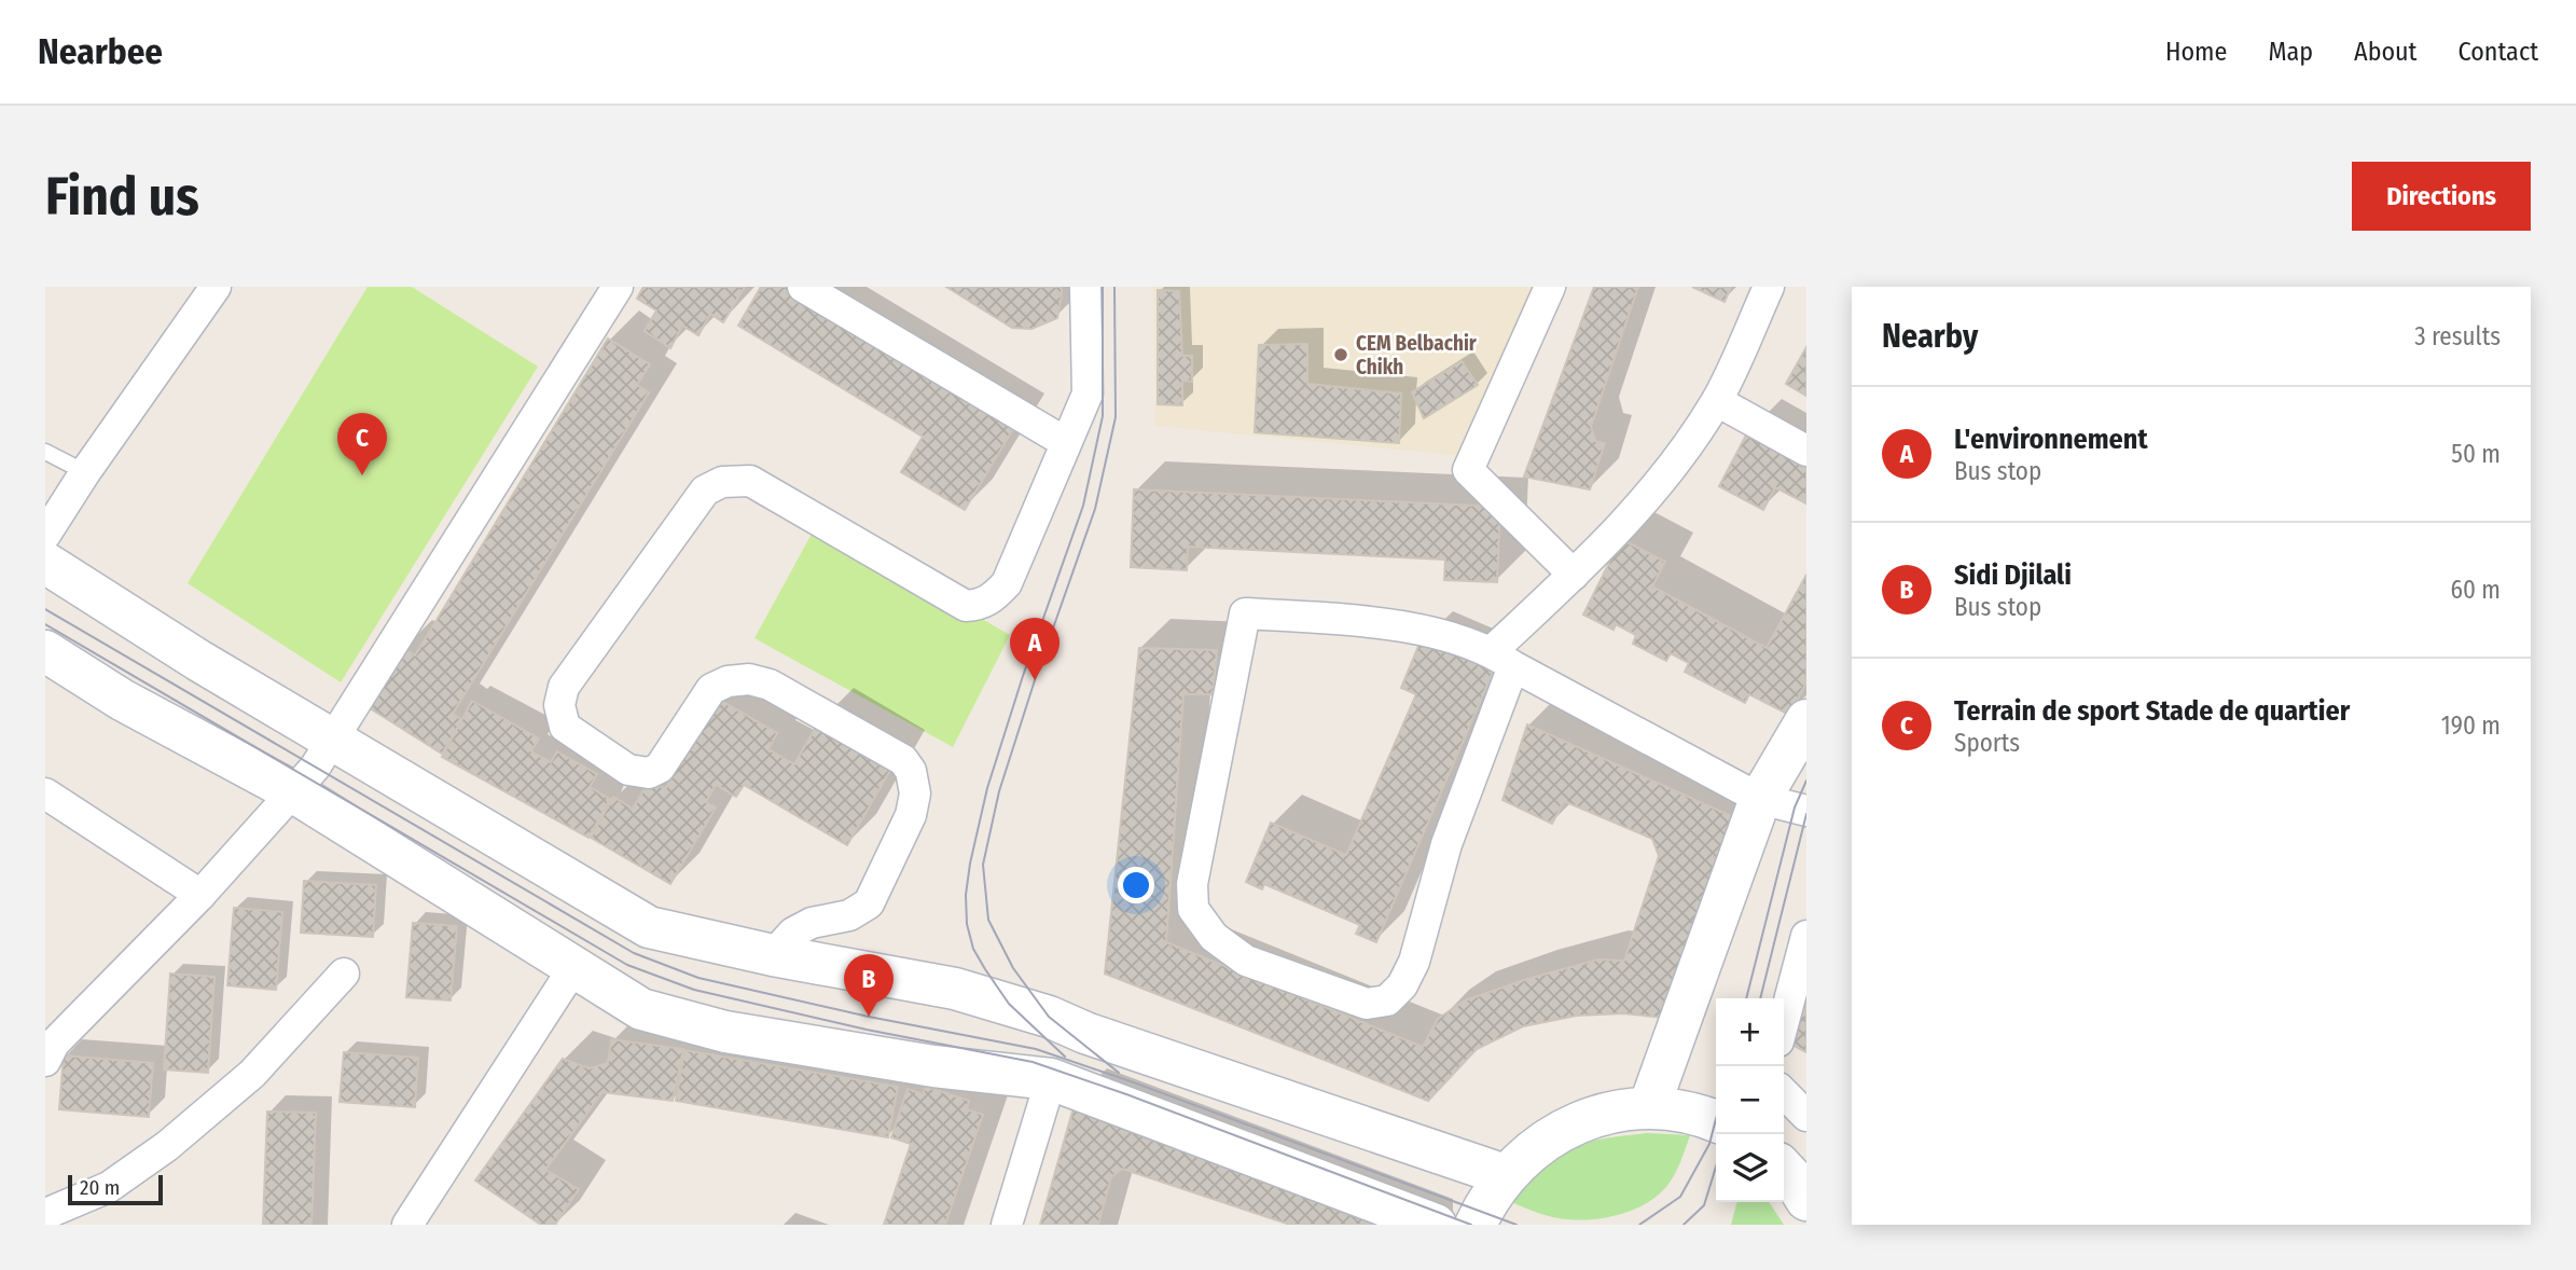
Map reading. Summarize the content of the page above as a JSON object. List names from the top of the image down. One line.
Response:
{"places":["CEM Belbachir Chikh"],"scale_bar":"20 m","page":{"header":"Nearbee","nav":["Home","Map","About","Contact"],"buttons":"Directions","title":"Find us","heading":["Nearby","3 results"],"list":[{"mark":"A","name":"L'environnement","note":"Bus stop","value":"50 m"},{"mark":"B","name":"Sidi Djilali","note":"Bus stop","value":"60 m"},{"mark":"C","name":"Terrain de sport Stade de quartier","note":"Sports","value":"190 m"}],"pins":["C","A","B"],"map_buttons":["+","−"],"scale":"20 m"}}
